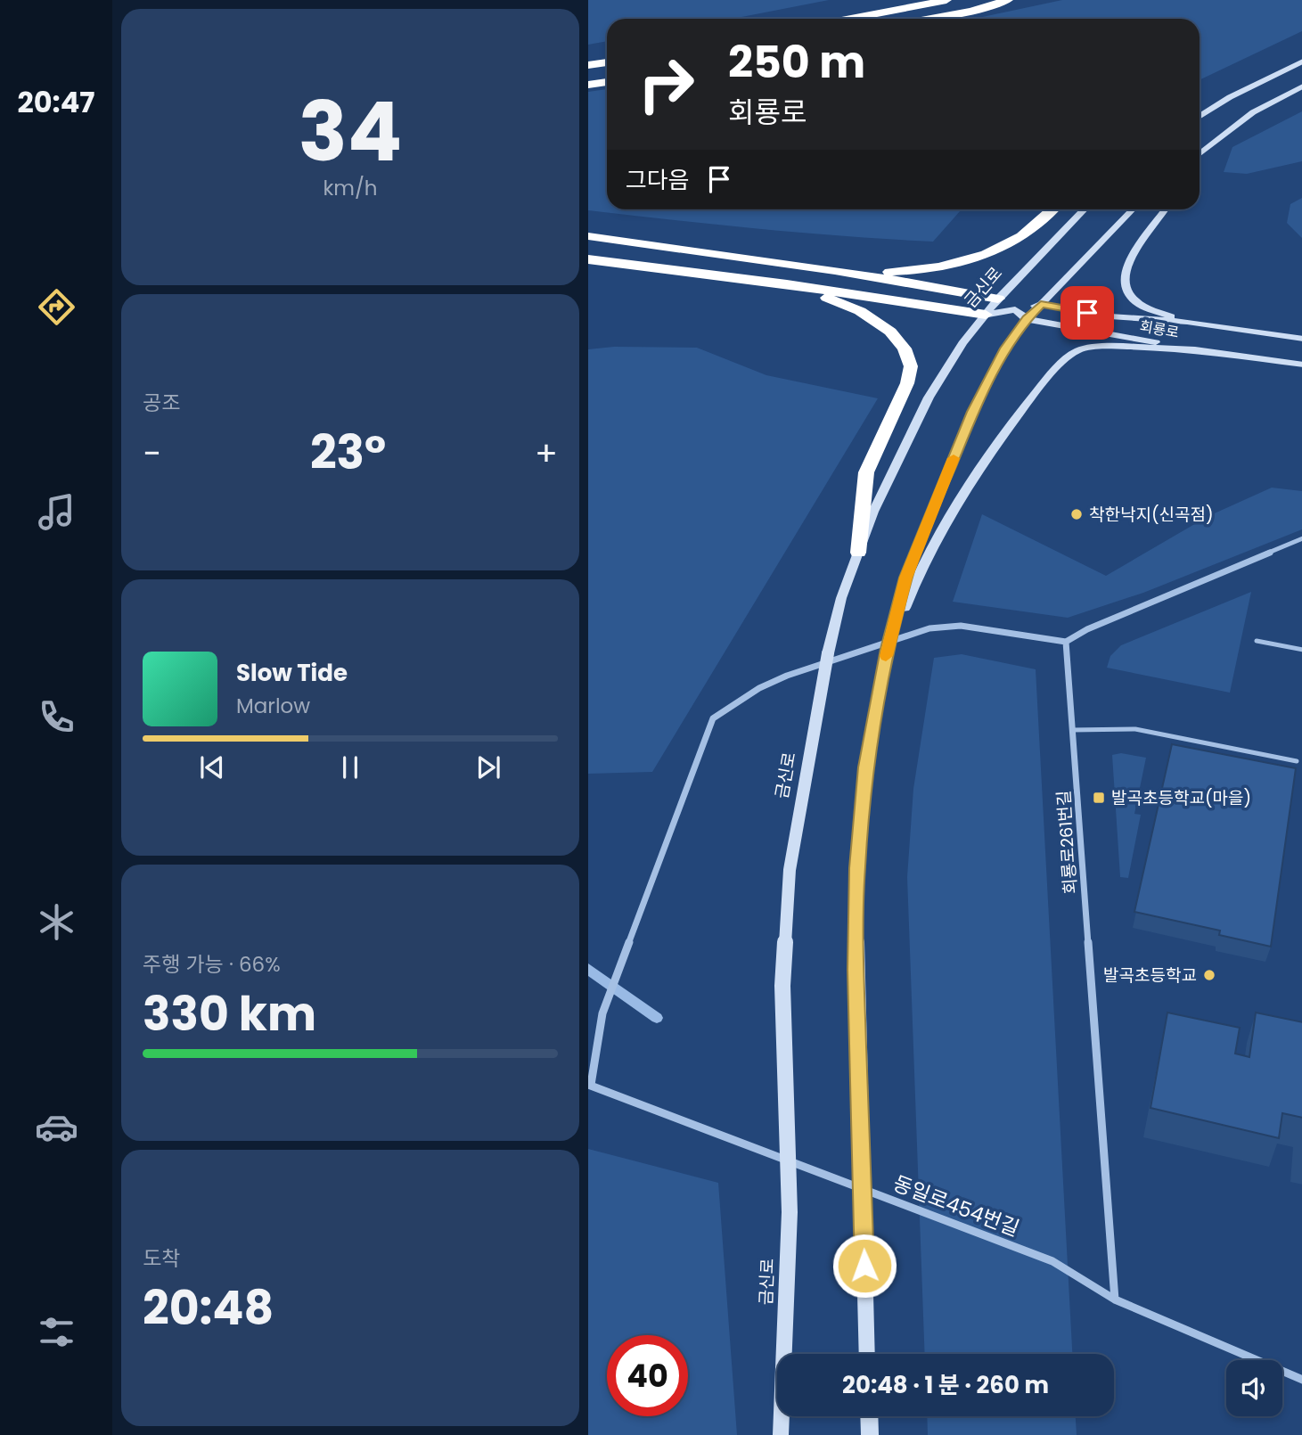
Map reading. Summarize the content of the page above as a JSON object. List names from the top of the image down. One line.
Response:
{"streets":{"street":["금신로","회룡로","회룡로261번길","동일로454번길"]},"crossings":[["금신로","회룡로"],["회룡로261번길","동일로454번길"]],"places":{"other":["착한낙지(신곡점)","발곡초등학교"],"transit":["발곡초등학교(마을)"]},"page":{"tabs":"20:47","tile":[["34","km/h"],"공조",["주행 가능 · 66%","330 km"],["도착","20:48"]],"turn":["250 m","회룡로"],"then":"그다음","heat":["−","23°","+"],"song":["Slow Tide","Marlow"],"limit":"40","trip":"20:48 · 1 분 · 260 m"}}
